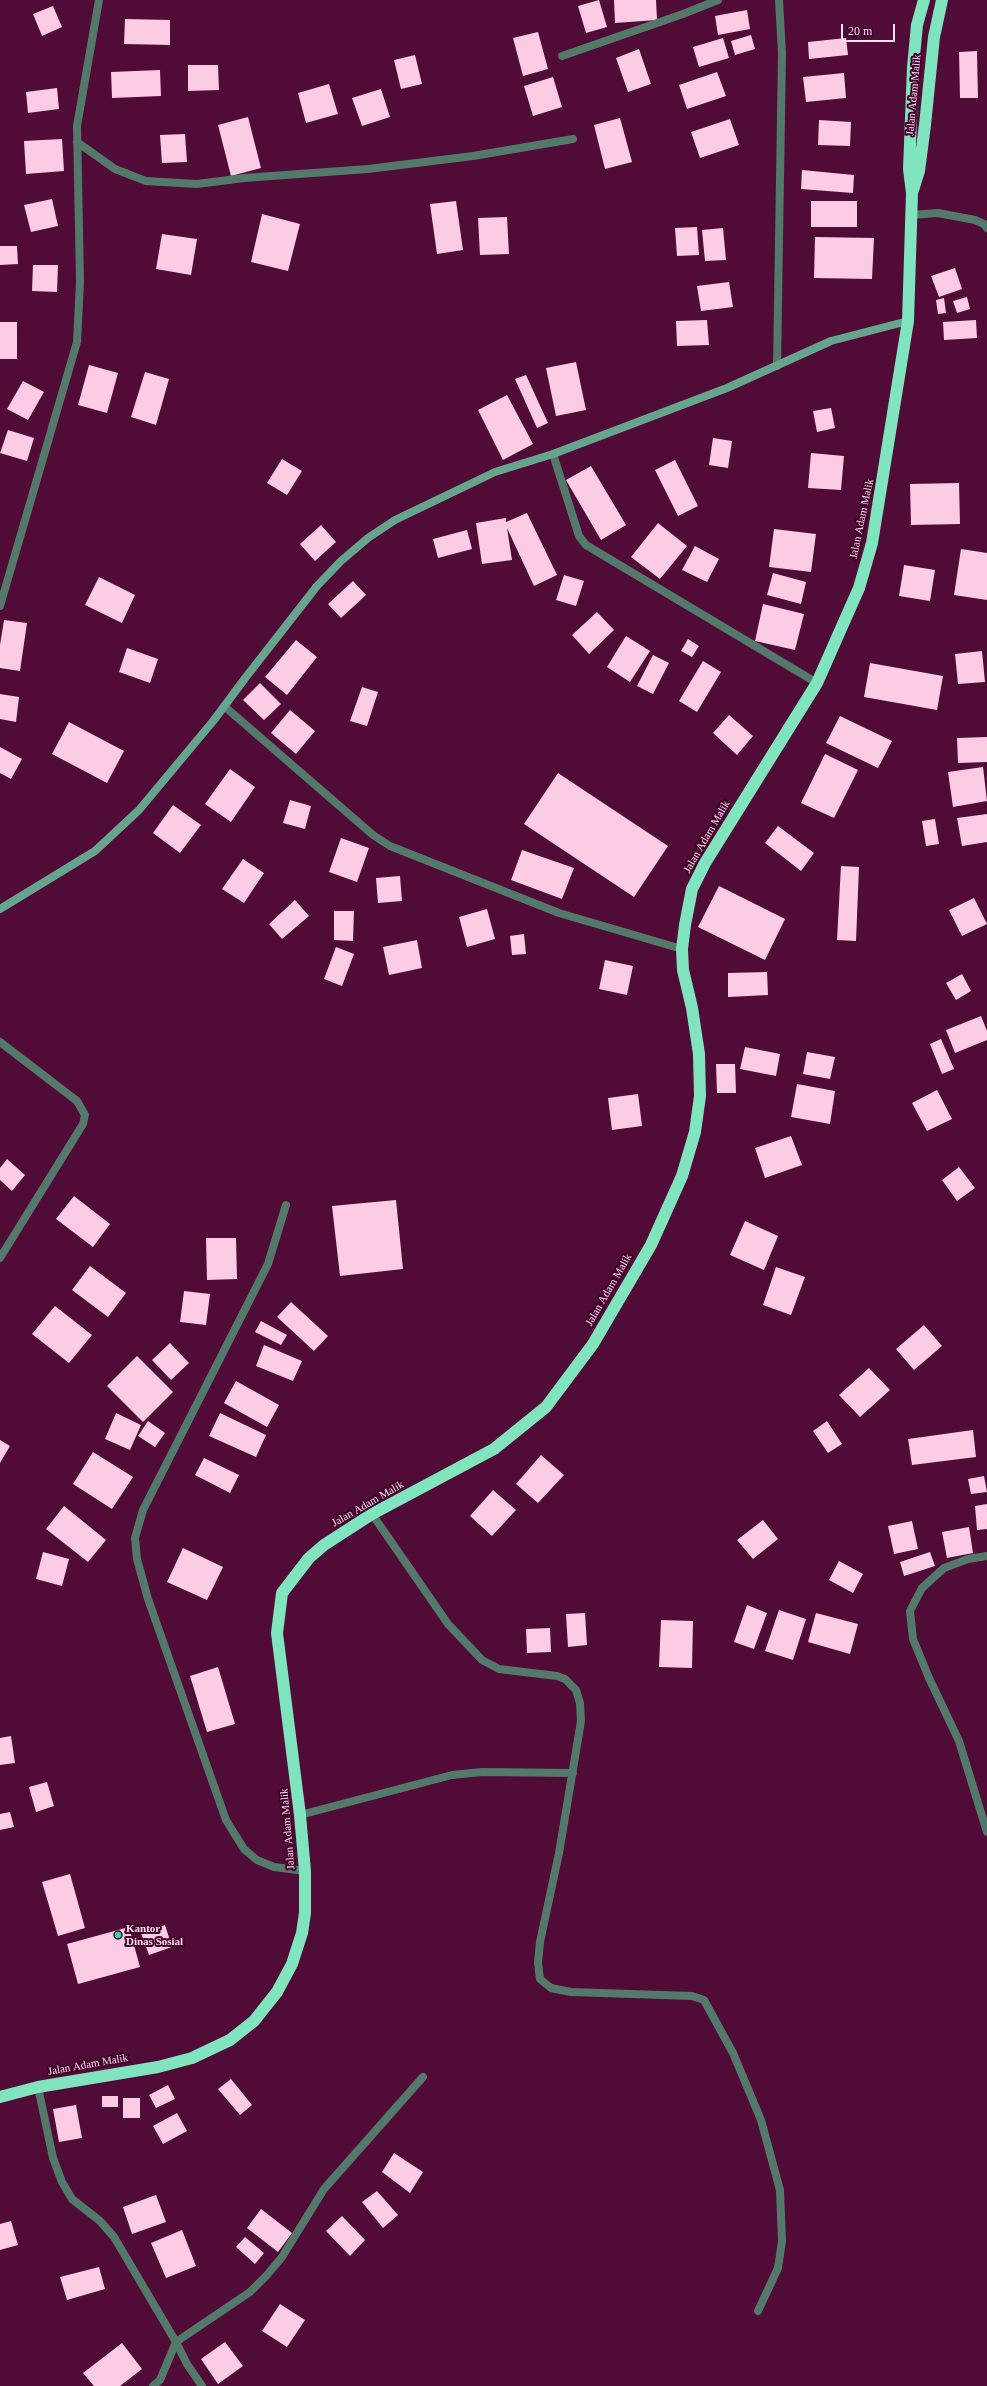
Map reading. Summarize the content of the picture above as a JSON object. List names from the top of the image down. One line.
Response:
{"streets":{"highway":["Jalan Adam Malik"]},"places":["Kantor Dinas Sosial"],"scale_bar":"20 m"}
